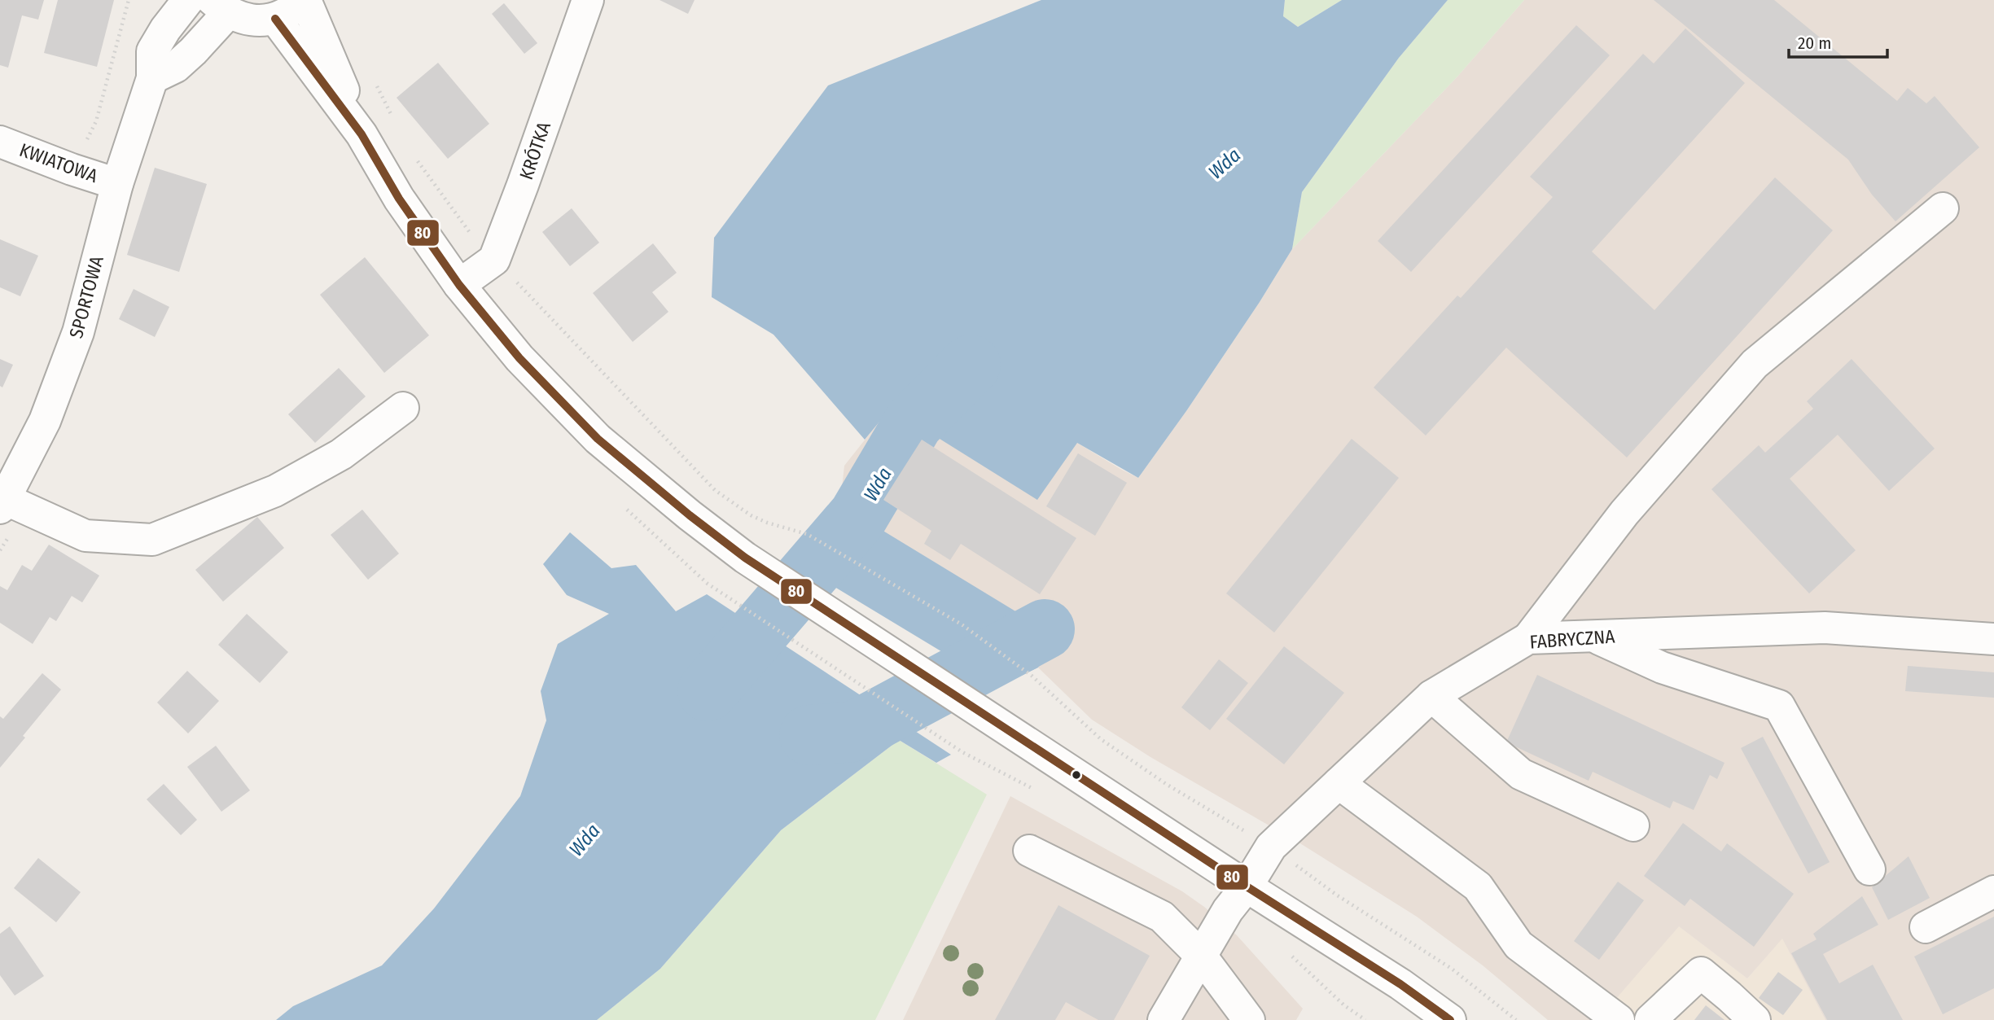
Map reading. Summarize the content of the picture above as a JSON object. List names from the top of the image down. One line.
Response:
{"streets":{"street":["KRÓTKA","KWIATOWA","SPORTOWA","FABRYCZNA"]},"crossings":[["KWIATOWA","SPORTOWA"]],"water":["Wda"],"lines":["transit line 80"],"scale_bar":"20 m"}
